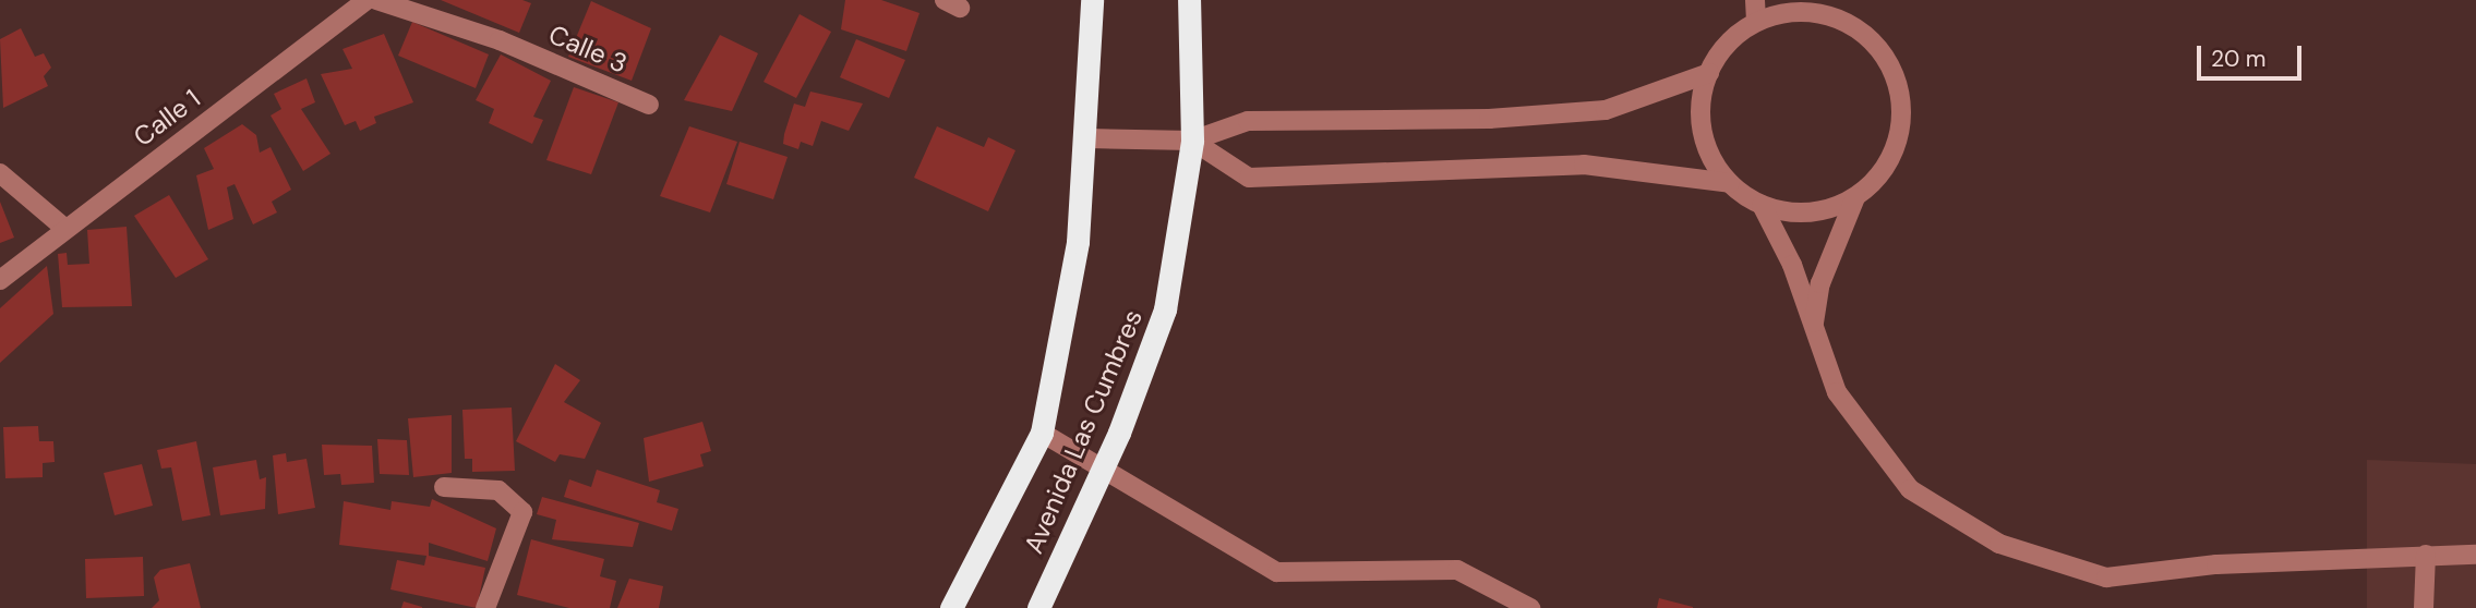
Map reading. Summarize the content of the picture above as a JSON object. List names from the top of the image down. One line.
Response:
{"streets":{"highway":["Avenida Las Cumbres"],"street":["Calle 3","Calle 1"]},"scale_bar":"20 m"}
